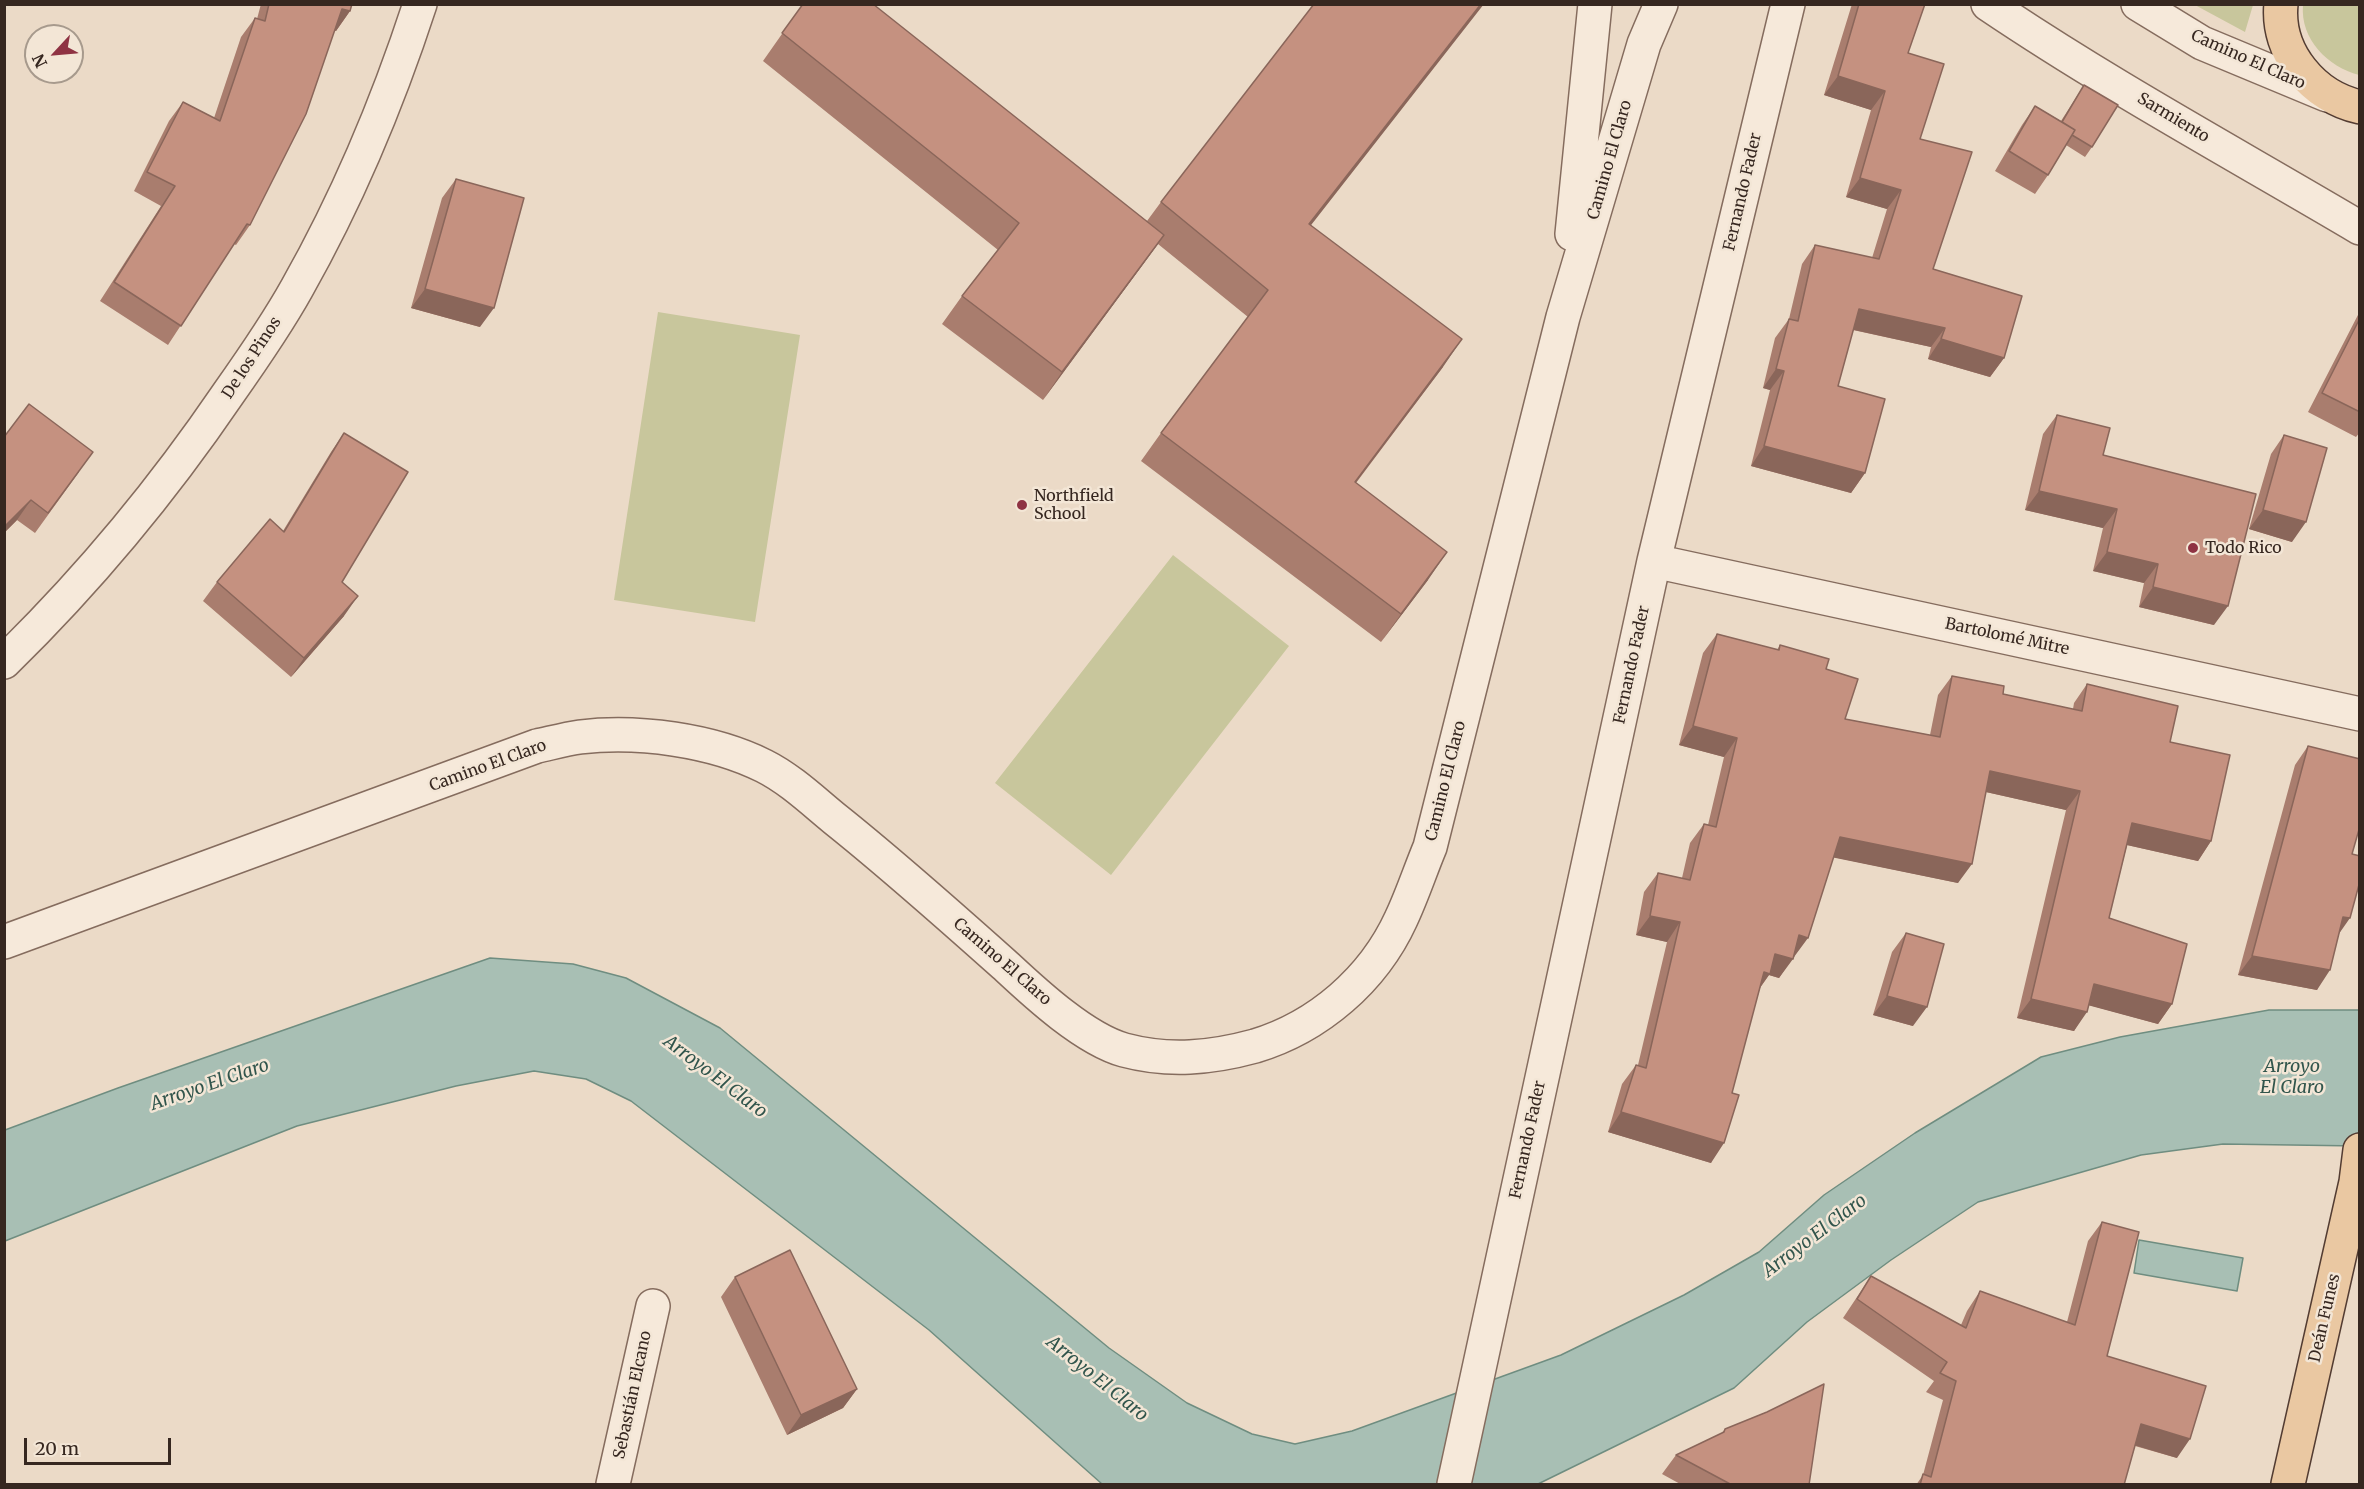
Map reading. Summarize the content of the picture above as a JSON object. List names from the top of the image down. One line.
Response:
{"streets":{"main road":["Deán Funes"],"street":["Camino El Claro","Sarmiento","Fernando Fader","De los Pinos","Bartolomé Mitre","Sebastián Elcano"]},"crossings":[["Fernando Fader","Bartolomé Mitre"]],"water":["Arroyo El Claro"],"places":["Northfield School","Todo Rico"],"scale_bar":"20 m","north":"bottom left"}
